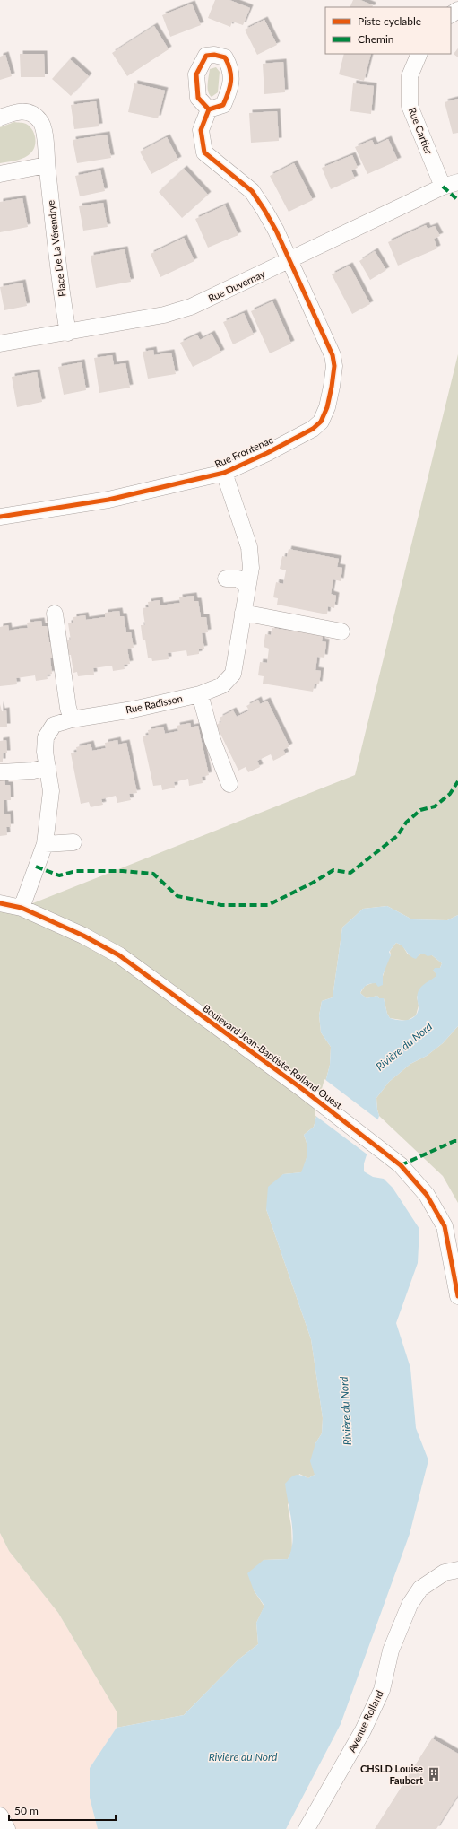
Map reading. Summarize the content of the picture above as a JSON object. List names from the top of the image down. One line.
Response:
{"streets":{"street":["Rue Cartier","Place De La Vérendrye","Rue Duvernay","Rue Frontenac","Rue Radisson","Boulevard Jean-Baptiste-Rolland Ouest","Avenue Rolland"]},"crossings":[["Rue Cartier","Rue Duvernay"],["Place De La Vérendrye","Rue Duvernay"],["Rue Duvernay","Rue Frontenac"],["Rue Frontenac","Rue Radisson"],["Rue Radisson","Boulevard Jean-Baptiste-Rolland Ouest"]],"water":["Rivière du Nord"],"places":{"building":["CHSLD Louise Faubert"]},"legend":["Piste cyclable","Chemin"],"scale_bar":"50 m"}
